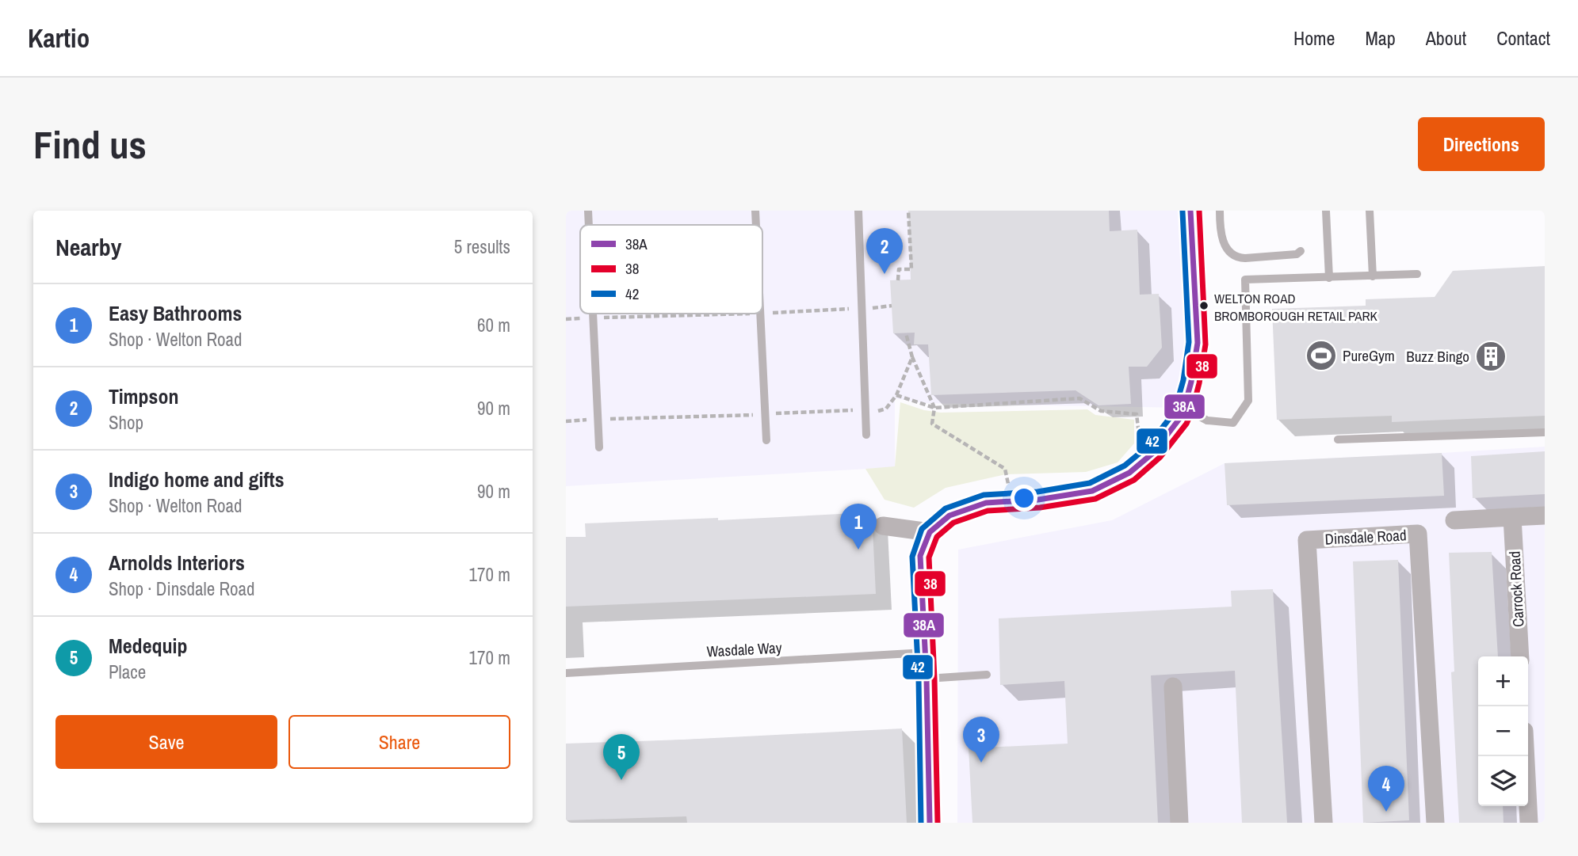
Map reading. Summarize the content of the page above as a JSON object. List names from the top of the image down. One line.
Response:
{"streets":{"street":["Dinsdale Road","Carrock Road"],"lane":["Wasdale Way"]},"places":{"other":["WELTON ROAD BROMBOROUGH RETAIL PARK"],"sports":["PureGym"],"building":["Buzz Bingo"]},"lines":["transit line 38A","transit line 38","transit line 42"],"legend":["38A","38","42"],"page":{"header":"Kartio","nav":["Home","Map","About","Contact"],"buttons":["Directions",["Save","Share"]],"title":"Find us","heading":["Nearby","5 results"],"pins":["2","1","3","5","4"],"list":[{"mark":"1","name":"Easy Bathrooms","note":"Shop · Welton Road","value":"60 m"},{"mark":"2","name":"Timpson","note":"Shop","value":"90 m"},{"mark":"3","name":"Indigo home and gifts","note":"Shop · Welton Road","value":"90 m"},{"mark":"4","name":"Arnolds Interiors","note":"Shop · Dinsdale Road","value":"170 m"},{"mark":"5","name":"Medequip","note":"Place","value":"170 m"}],"map_buttons":["+","−"]}}
